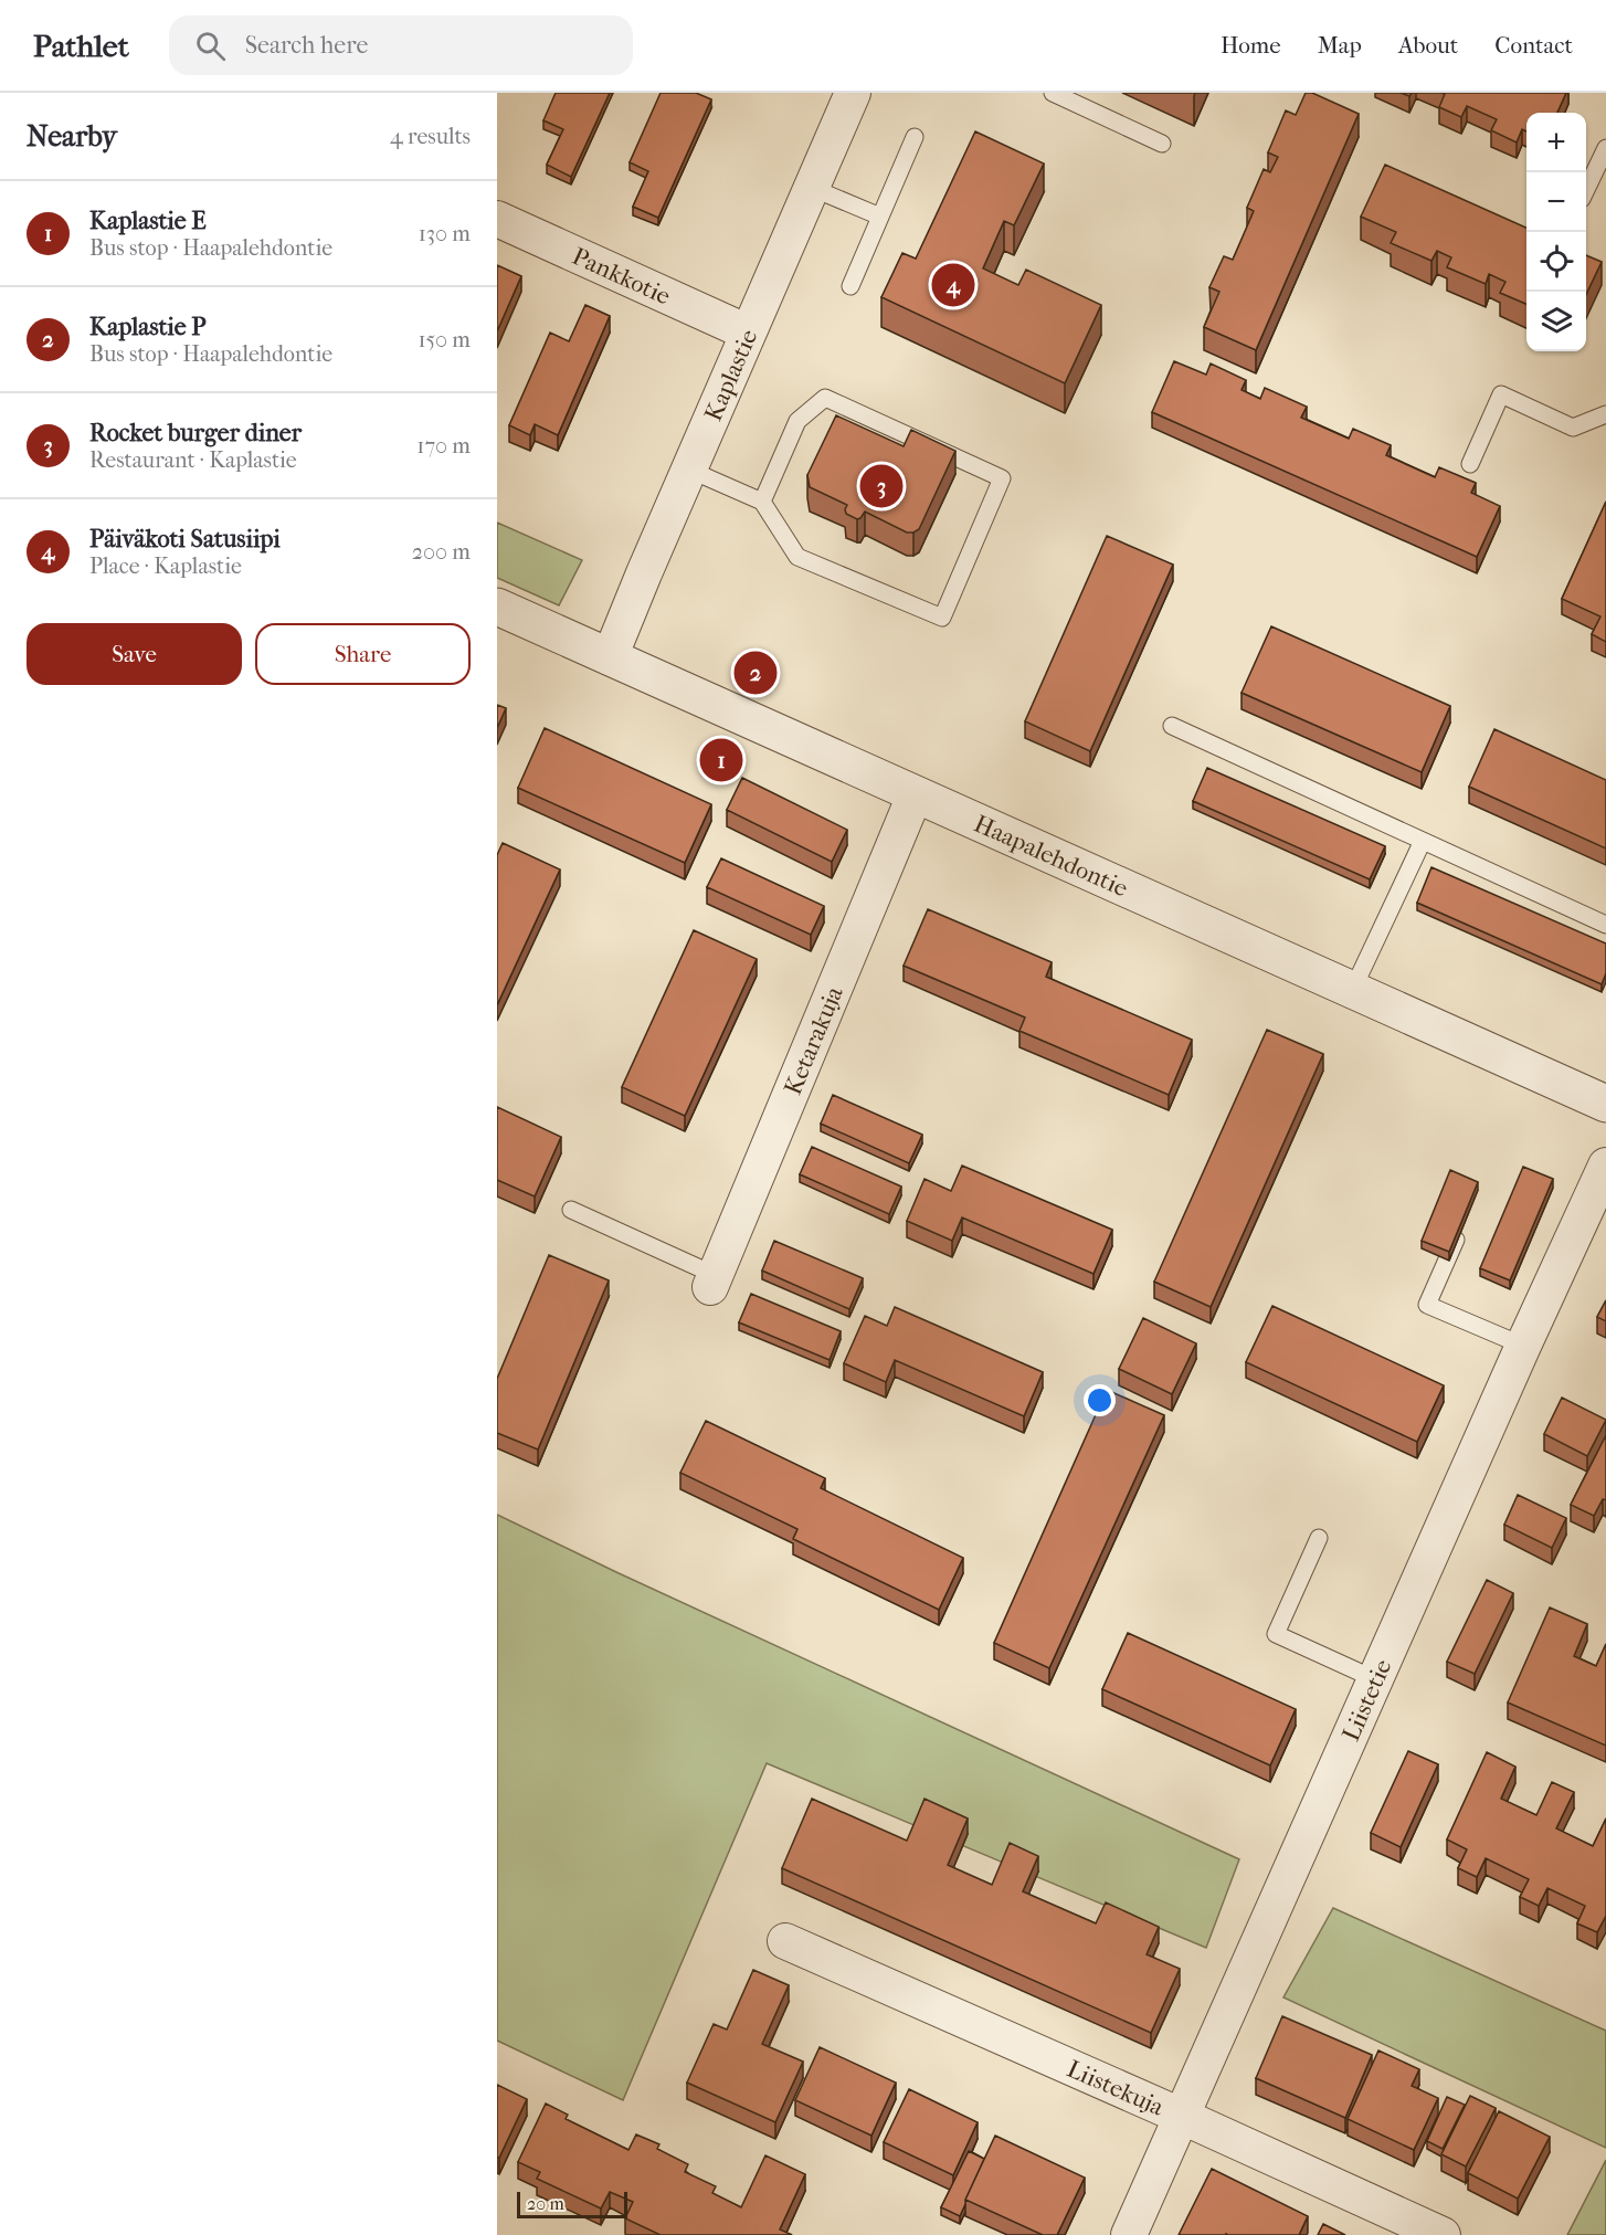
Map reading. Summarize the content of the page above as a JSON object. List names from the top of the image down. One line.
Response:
{"streets":{"street":["Pankkotie","Kaplastie","Haapalehdontie","Ketarakuja","Liistetie","Liistekuja"]},"crossings":[["Pankkotie","Kaplastie"],["Kaplastie","Haapalehdontie"],["Haapalehdontie","Ketarakuja"],["Liistetie","Liistekuja"]],"scale_bar":"20 m","page":{"header":"Pathlet","search":"Search here","nav":["Home","Map","About","Contact"],"heading":["Nearby","4 results"],"map_buttons":["+","−"],"list":[{"mark":"1","name":"Kaplastie E","note":"Bus stop · Haapalehdontie","value":"130 m"},{"mark":"2","name":"Kaplastie P","note":"Bus stop · Haapalehdontie","value":"150 m"},{"mark":"3","name":"Rocket burger diner","note":"Restaurant · Kaplastie","value":"170 m"},{"mark":"4","name":"Päiväkoti Satusiipi","note":"Place · Kaplastie","value":"200 m"}],"pins":["4","3","2","1"],"buttons":["Save","Share"],"scale":"20 m"}}
